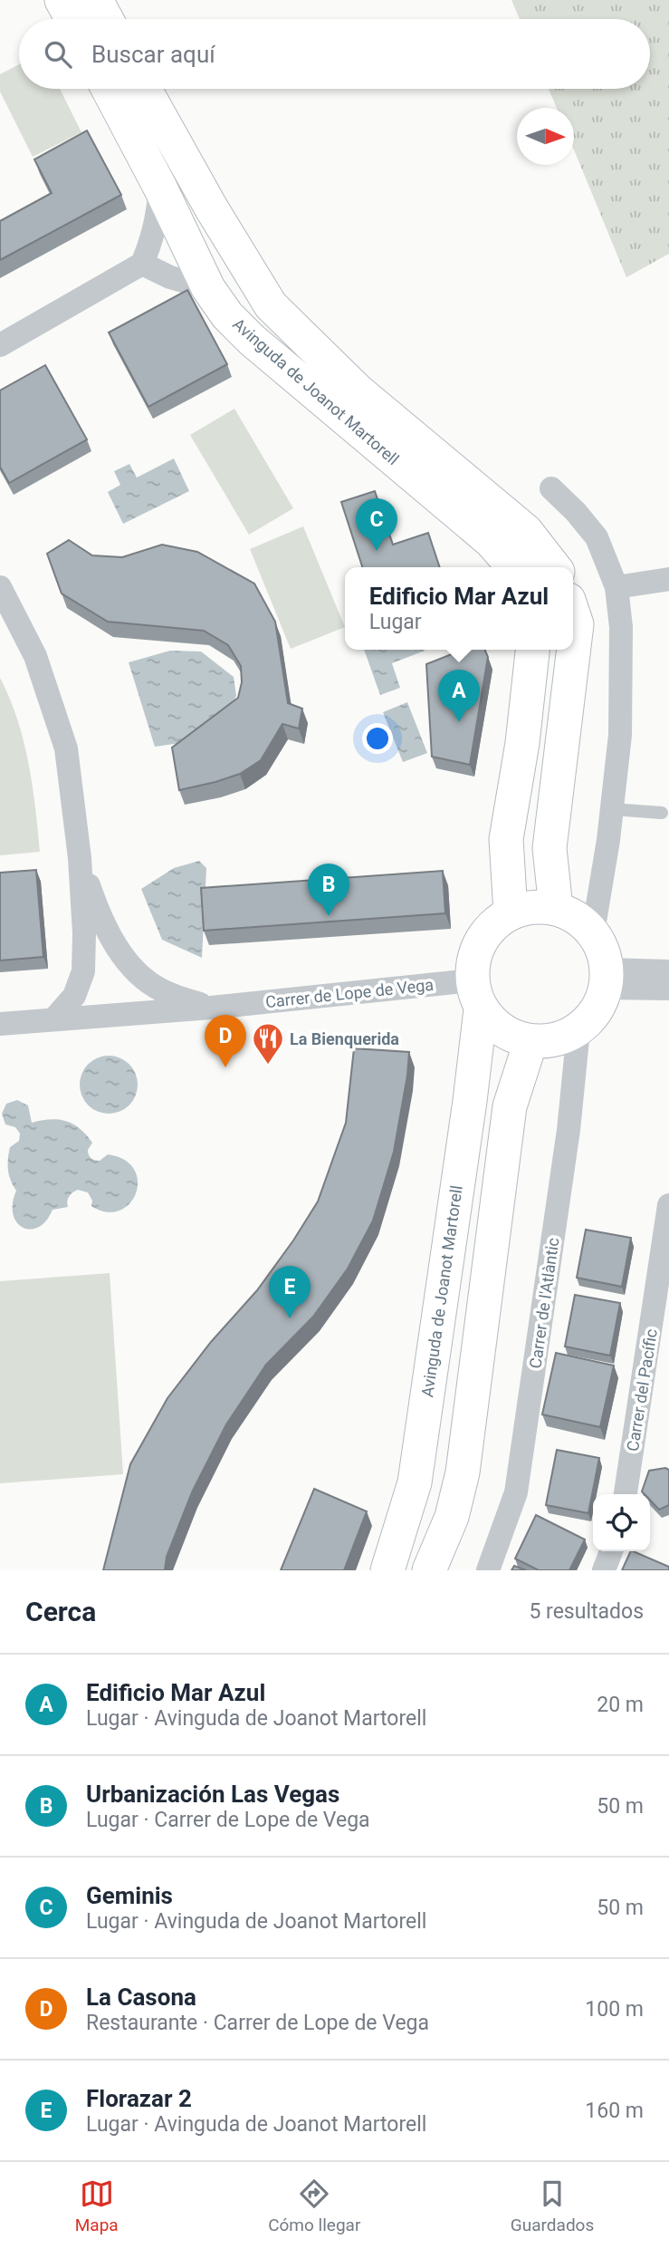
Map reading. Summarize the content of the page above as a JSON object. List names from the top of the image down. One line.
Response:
{"streets":{"street":["Avinguda de Joanot Martorell","Carrer de Lope de Vega","Carrer de l'Atlàntic","Carrer del Pacífic"]},"crossings":[["Avinguda de Joanot Martorell","Carrer de Lope de Vega"],["Avinguda de Joanot Martorell","Carrer de l'Atlàntic"],["Carrer de Lope de Vega","Carrer de l'Atlàntic"]],"places":{"restaurant":["La Bienquerida"]},"north":"right","page":{"search":"Buscar aquí","pins":["C","A","B","D","E"],"popup":["Edificio Mar Azul","Lugar"],"heading":["Cerca","5 resultados"],"list":[{"mark":"A","name":"Edificio Mar Azul","note":"Lugar · Avinguda de Joanot Martorell","value":"20 m"},{"mark":"B","name":"Urbanización Las Vegas","note":"Lugar · Carrer de Lope de Vega","value":"50 m"},{"mark":"C","name":"Geminis","note":"Lugar · Avinguda de Joanot Martorell","value":"50 m"},{"mark":"D","name":"La Casona","note":"Restaurante · Carrer de Lope de Vega","value":"100 m"},{"mark":"E","name":"Florazar 2","note":"Lugar · Avinguda de Joanot Martorell","value":"160 m"}],"nav":["Mapa","Cómo llegar","Guardados"]}}
